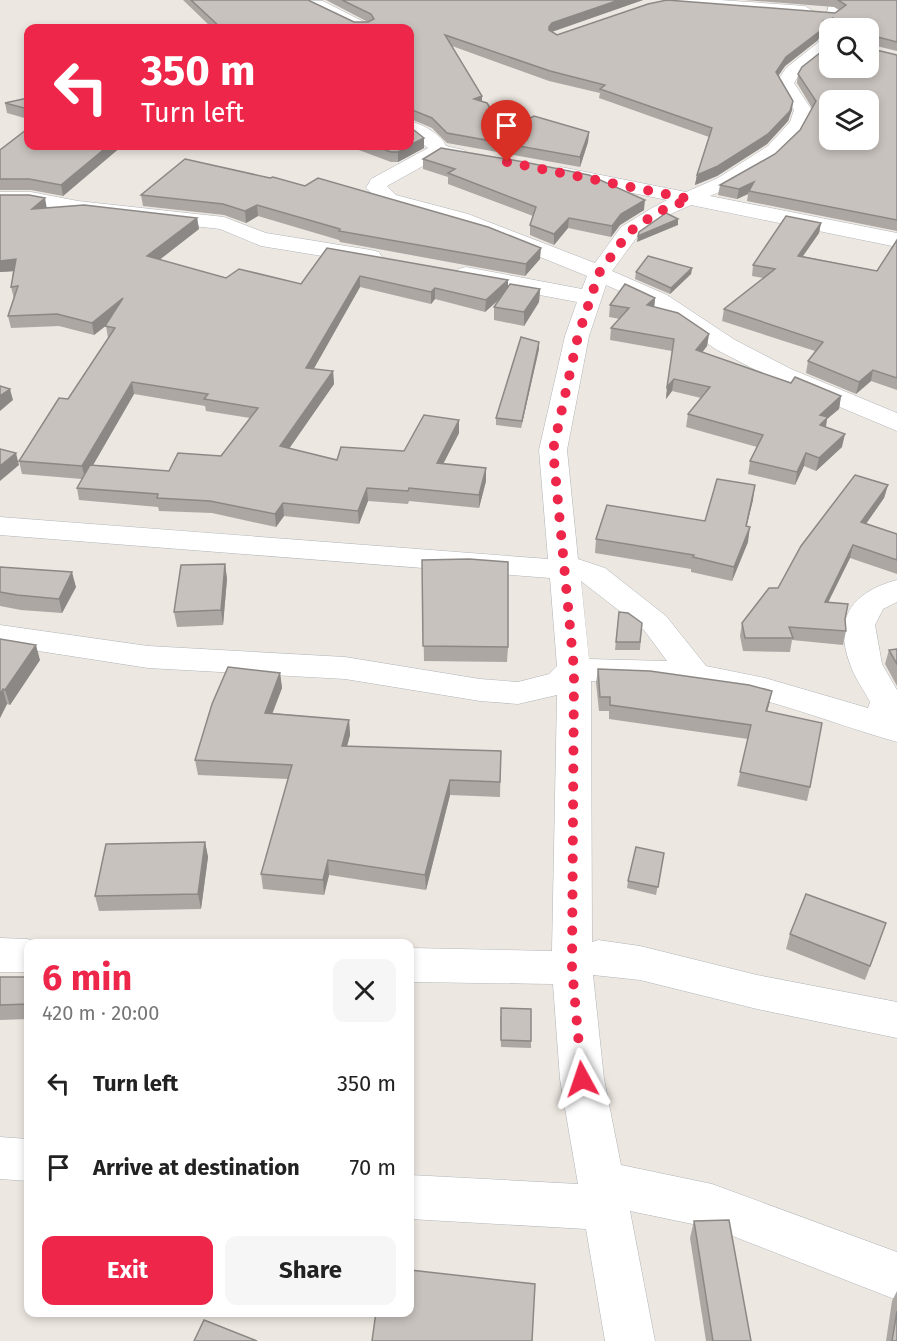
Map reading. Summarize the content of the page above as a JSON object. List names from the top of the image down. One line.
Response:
{"page":{"turn":["350 m","Turn left"],"heading":["6 min","420 m · 20:00"],"list":[{"name":"Turn left","value":"350 m"},{"name":"Arrive at destination","value":"70 m"}],"buttons":["Exit","Share"]}}
